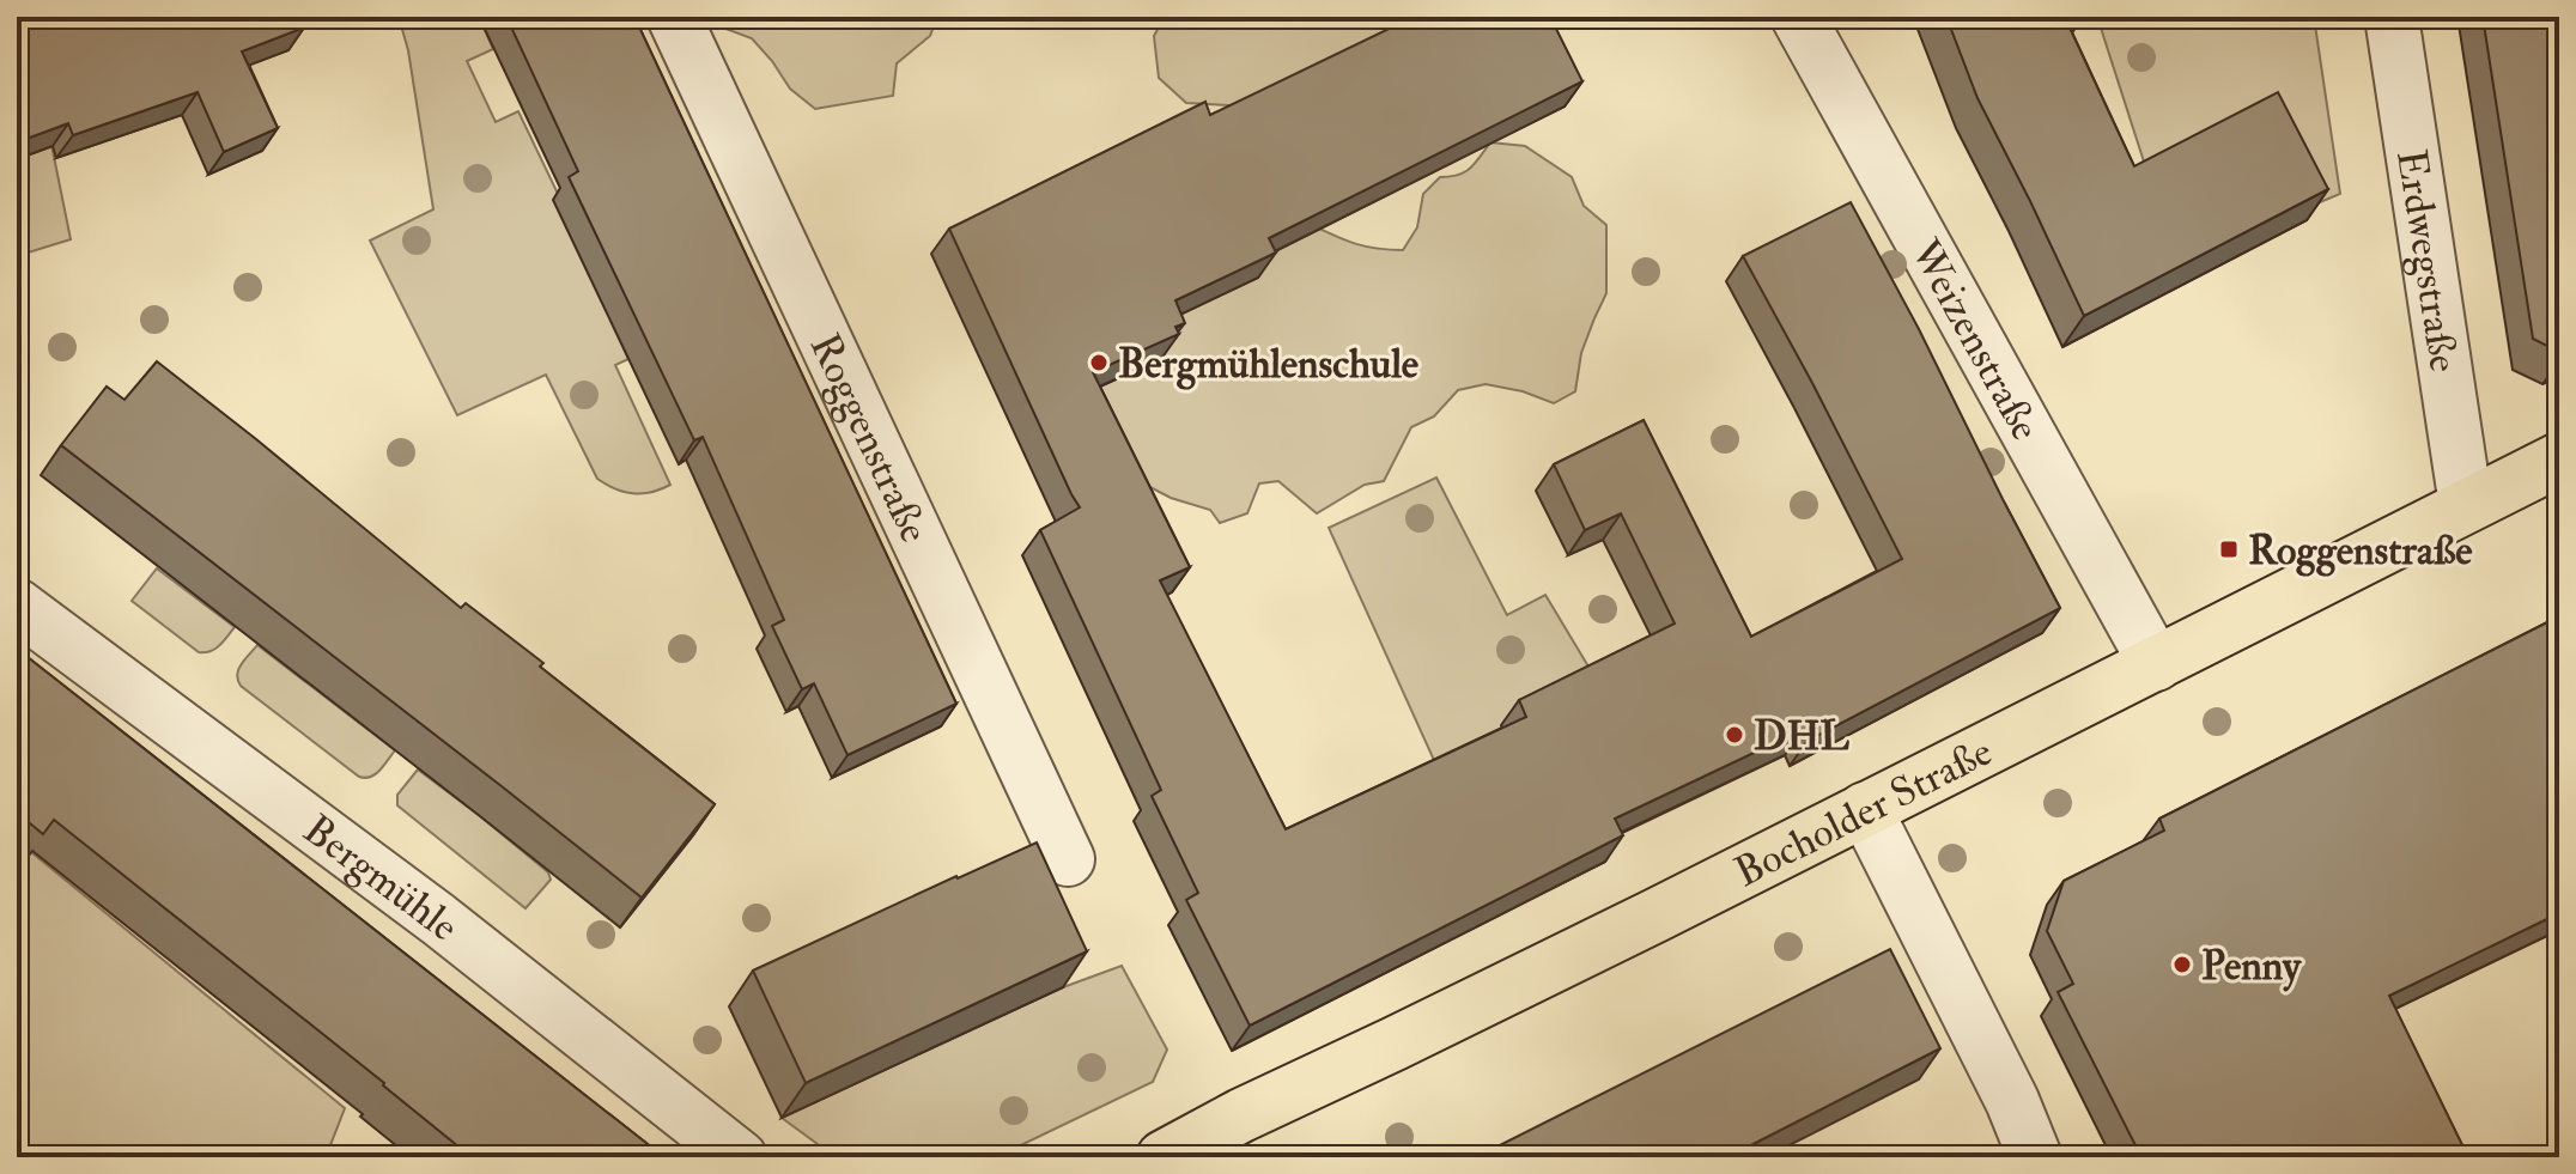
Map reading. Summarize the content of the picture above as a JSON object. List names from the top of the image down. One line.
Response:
{"streets":{"main road":["Bocholder Straße"],"street":["Erdwegstraße","Weizenstraße","Roggenstraße","Bergmühle"]},"crossings":[["Erdwegstraße","Bocholder Straße"],["Weizenstraße","Bocholder Straße"]],"places":{"other":["Bergmühlenschule","DHL","Penny"],"transit":["Roggenstraße"]}}
